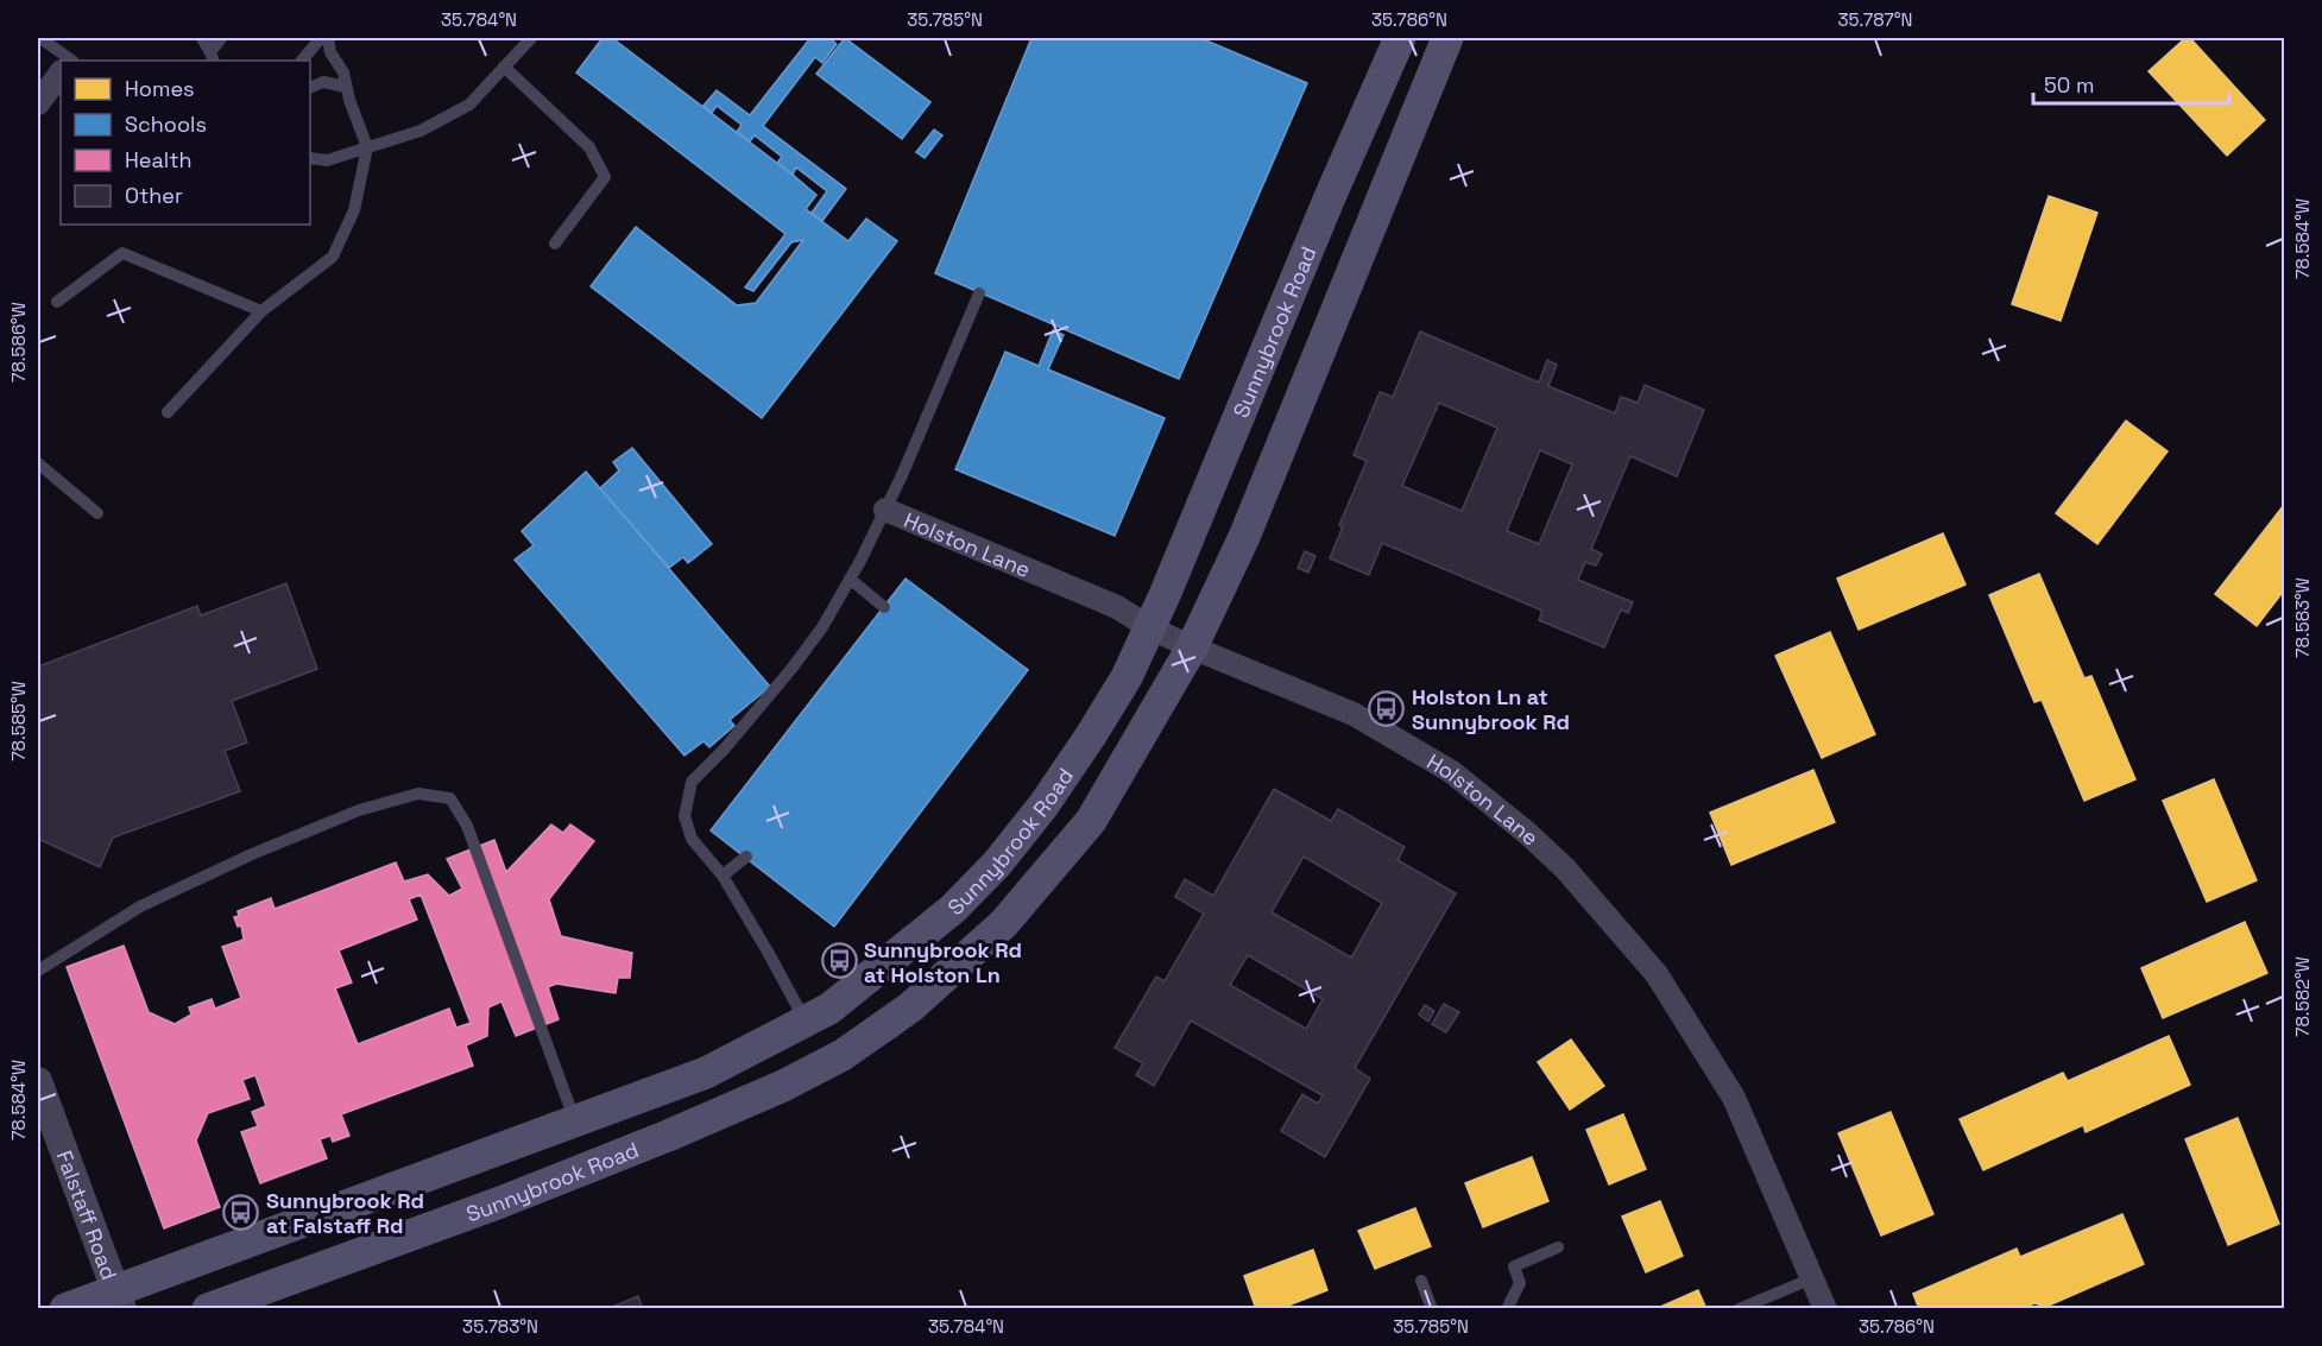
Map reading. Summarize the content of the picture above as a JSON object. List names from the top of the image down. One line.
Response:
{"streets":{"main road":["Sunnybrook Road"],"street":["Holston Lane","Falstaff Road"]},"crossings":[["Sunnybrook Road","Holston Lane"],["Sunnybrook Road","Falstaff Road"]],"places":{"bus stop":["Holston Ln at Sunnybrook Rd","Sunnybrook Rd at Holston Ln","Sunnybrook Rd at Falstaff Rd"]},"legend":["Homes","Schools","Health","Other"],"scale_bar":"50 m","coordinates":["35.784°N","35.785°N","35.786°N","35.787°N","78.584°W","78.586°W","78.583°W","78.585°W","78.582°W","35.783°N"]}
